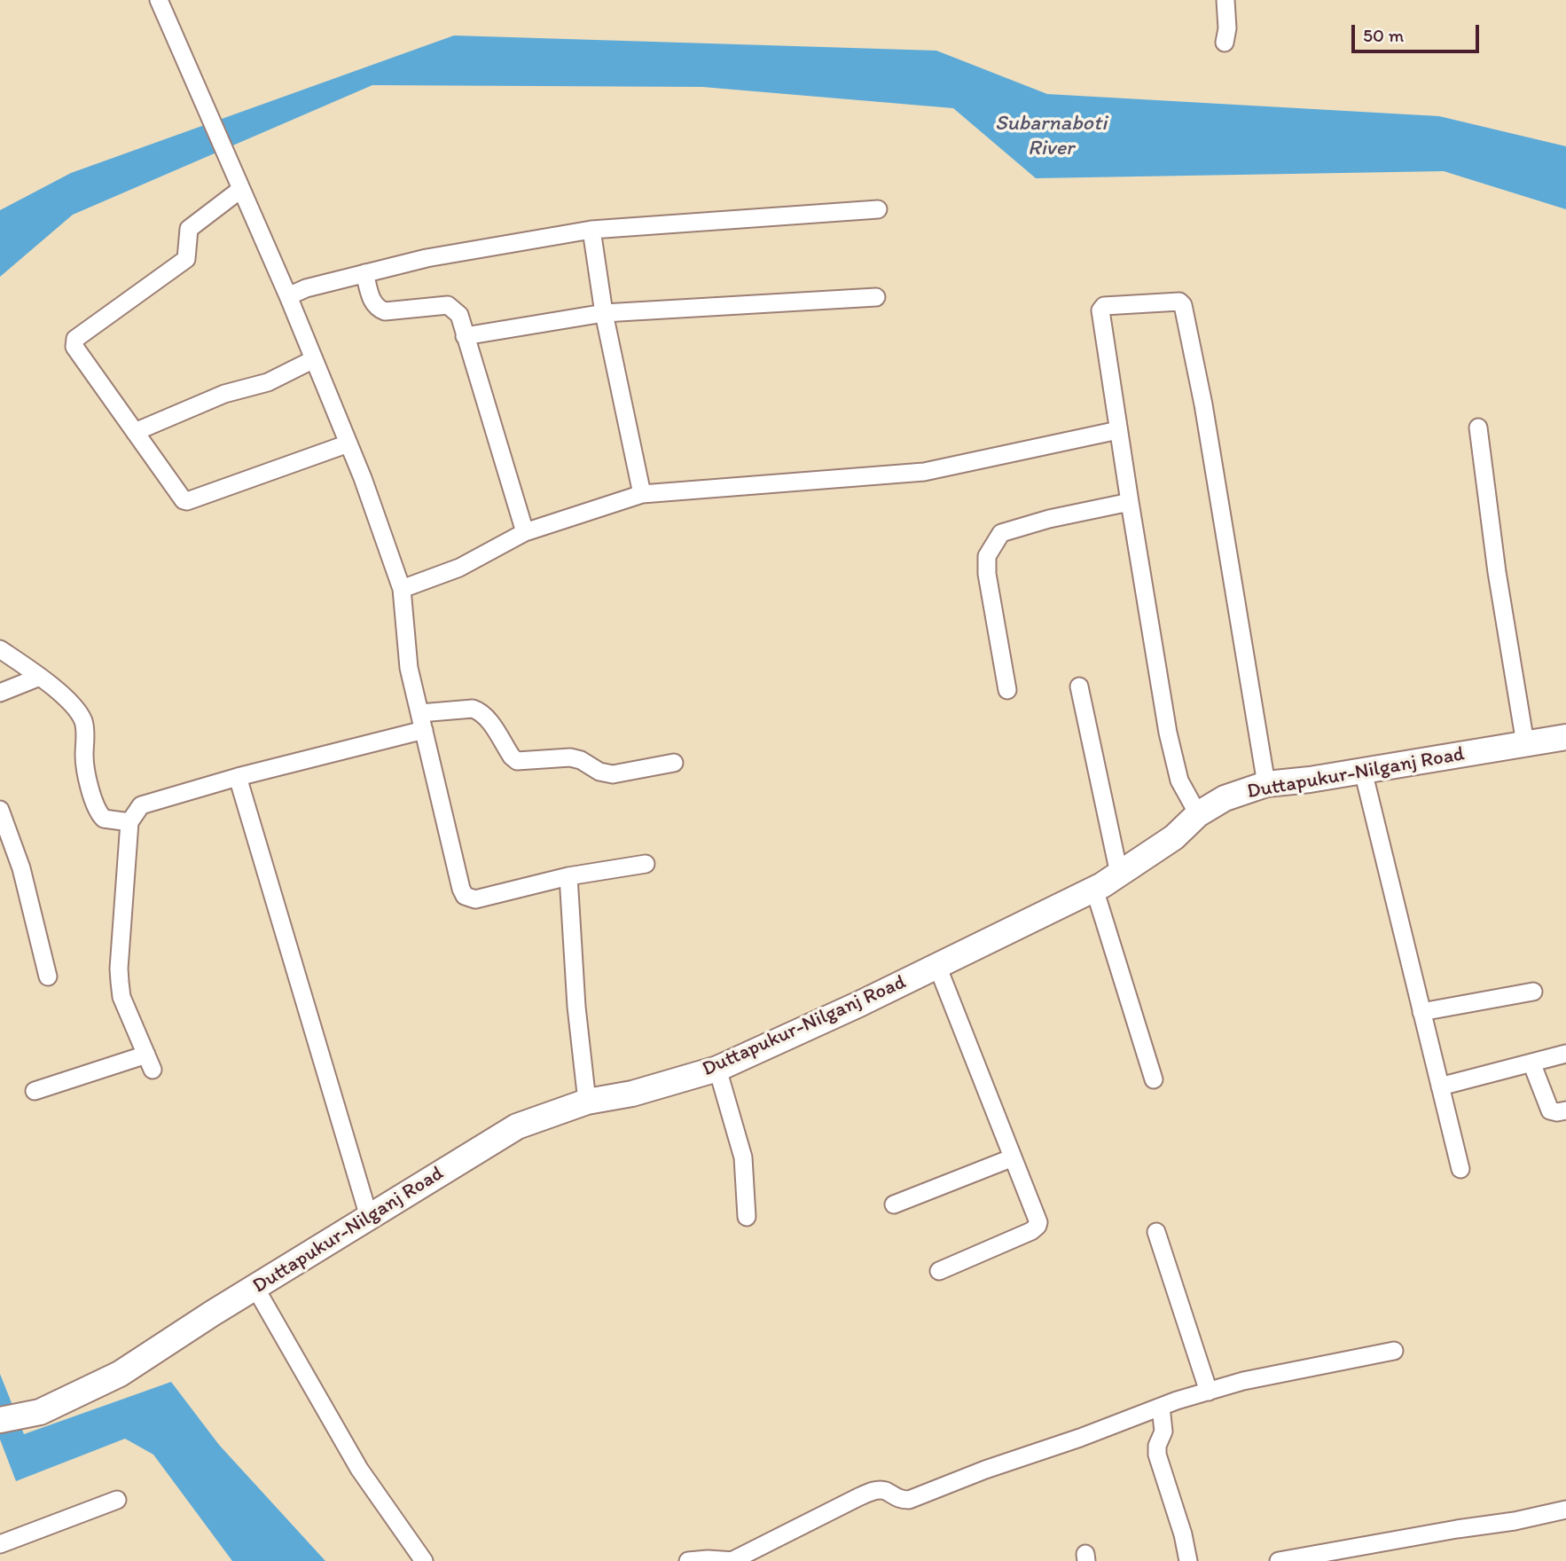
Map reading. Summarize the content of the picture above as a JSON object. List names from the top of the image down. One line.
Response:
{"streets":{"main road":["Duttapukur-Nilganj Road"]},"water":["Subarnaboti River"],"scale_bar":"50 m"}
